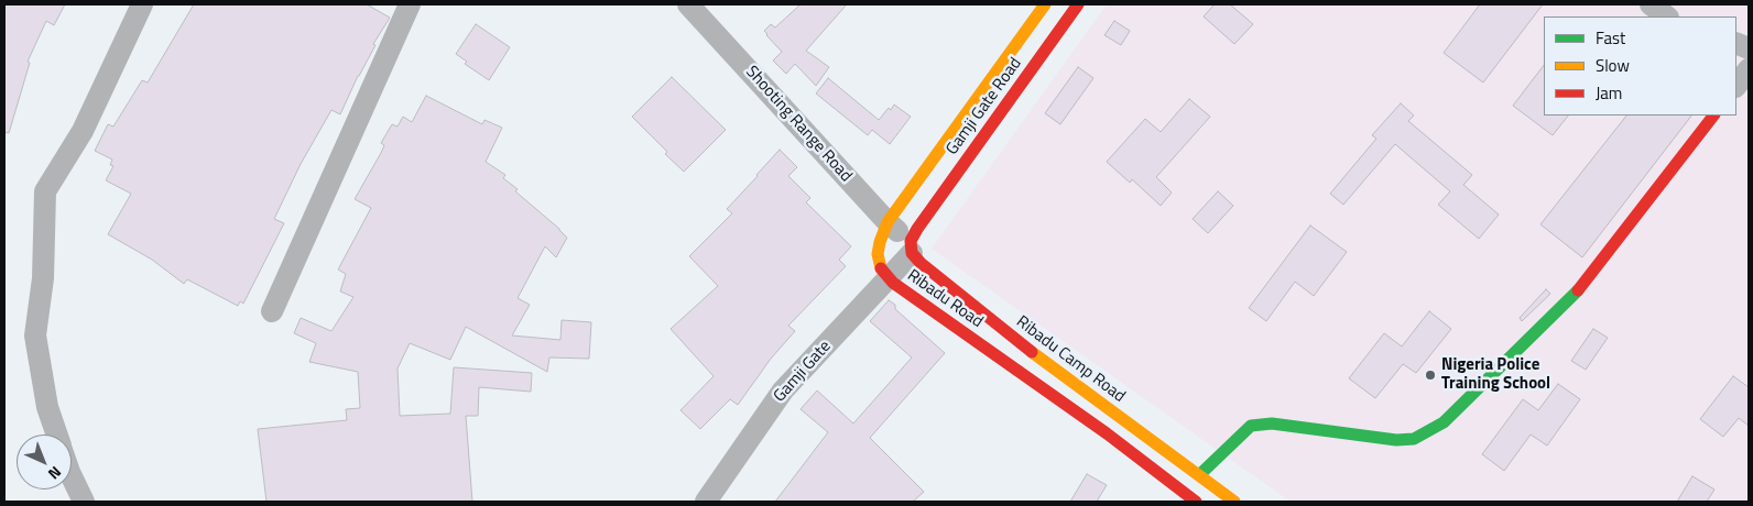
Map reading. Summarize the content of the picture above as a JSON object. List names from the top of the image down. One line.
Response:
{"streets":{"main road":["Gamji Gate Road","Ribadu Road","Ribadu Camp Road"],"street":["Shooting Range Road","Gamji Gate"]},"crossings":[["Gamji Gate Road","Shooting Range Road"],["Gamji Gate Road","Ribadu Camp Road"],["Gamji Gate Road","Gamji Gate"],["Shooting Range Road","Ribadu Road"],["Shooting Range Road","Ribadu Camp Road"],["Shooting Range Road","Gamji Gate"],["Ribadu Road","Gamji Gate"],["Ribadu Camp Road","Gamji Gate"]],"places":["Nigeria Police Training School"],"legend":["Fast","Slow","Jam"],"north":"bottom right"}
